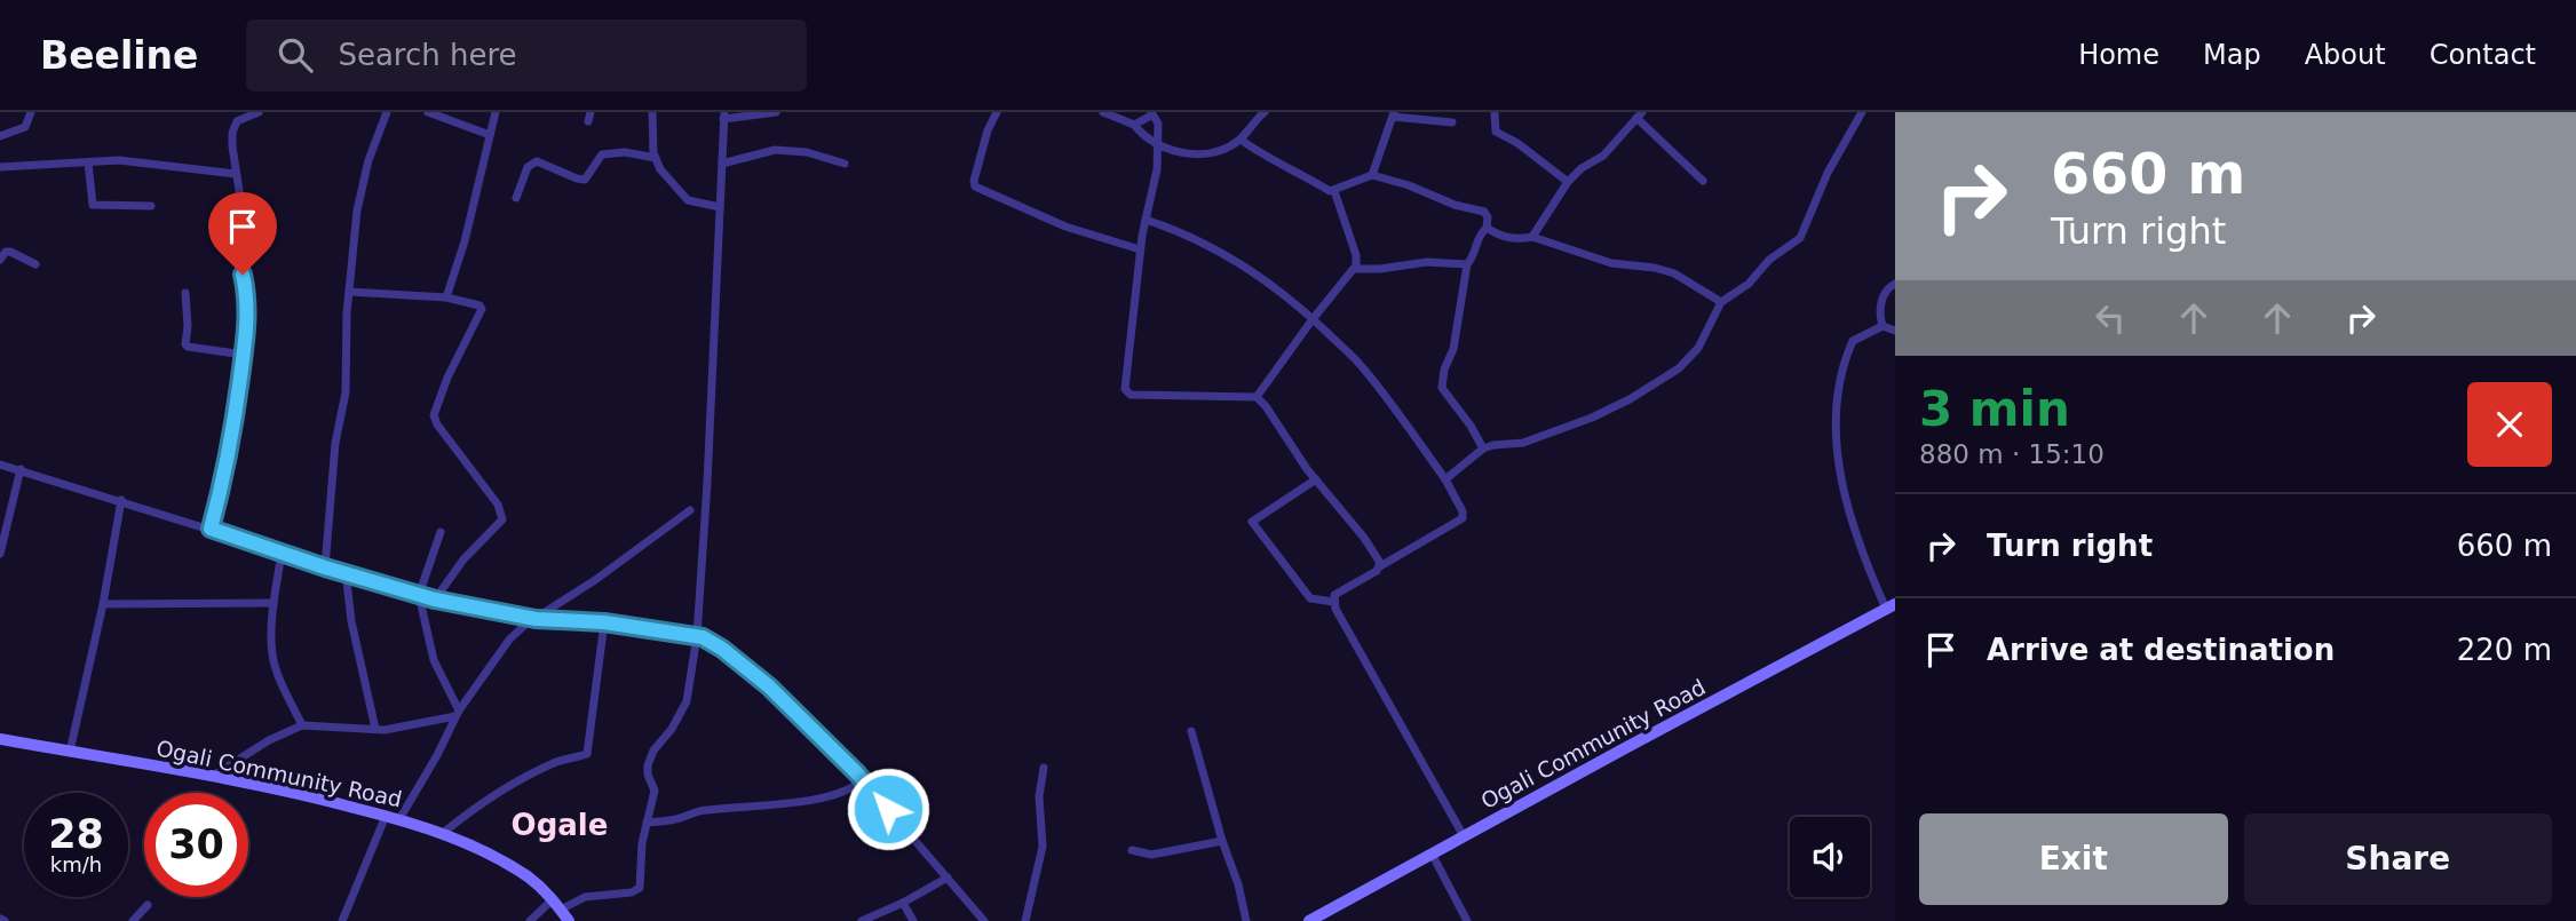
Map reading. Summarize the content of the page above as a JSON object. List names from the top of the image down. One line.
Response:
{"streets":{"street":["Ogali Community Road"]},"districts":["Ogale"],"page":{"header":"Beeline","search":"Search here","nav":["Home","Map","About","Contact"],"turn":["660 m","Turn right"],"heading":["3 min","880 m · 15:10"],"list":[{"name":"Turn right","value":"660 m"},{"name":"Arrive at destination","value":"220 m"}],"speed":"28 km/h","limit":"30","buttons":["Exit","Share"]}}
